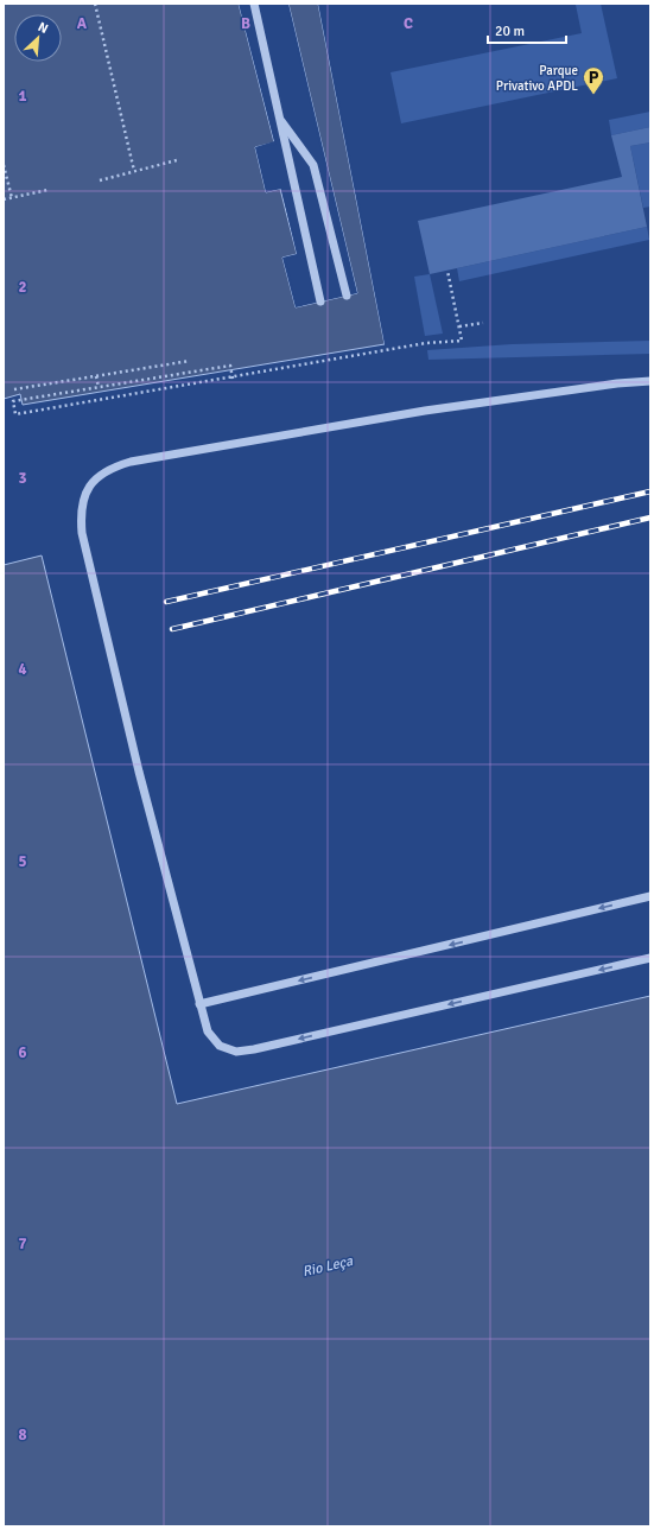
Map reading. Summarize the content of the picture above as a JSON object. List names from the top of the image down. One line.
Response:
{"water":["Rio Leça"],"places":{"parking":["Parque Privativo APDL"]},"scale_bar":"20 m","north":"top right","grid":{"columns":["A","B","C"],"rows":["1","2","3","4","5","6","7","8"]}}
